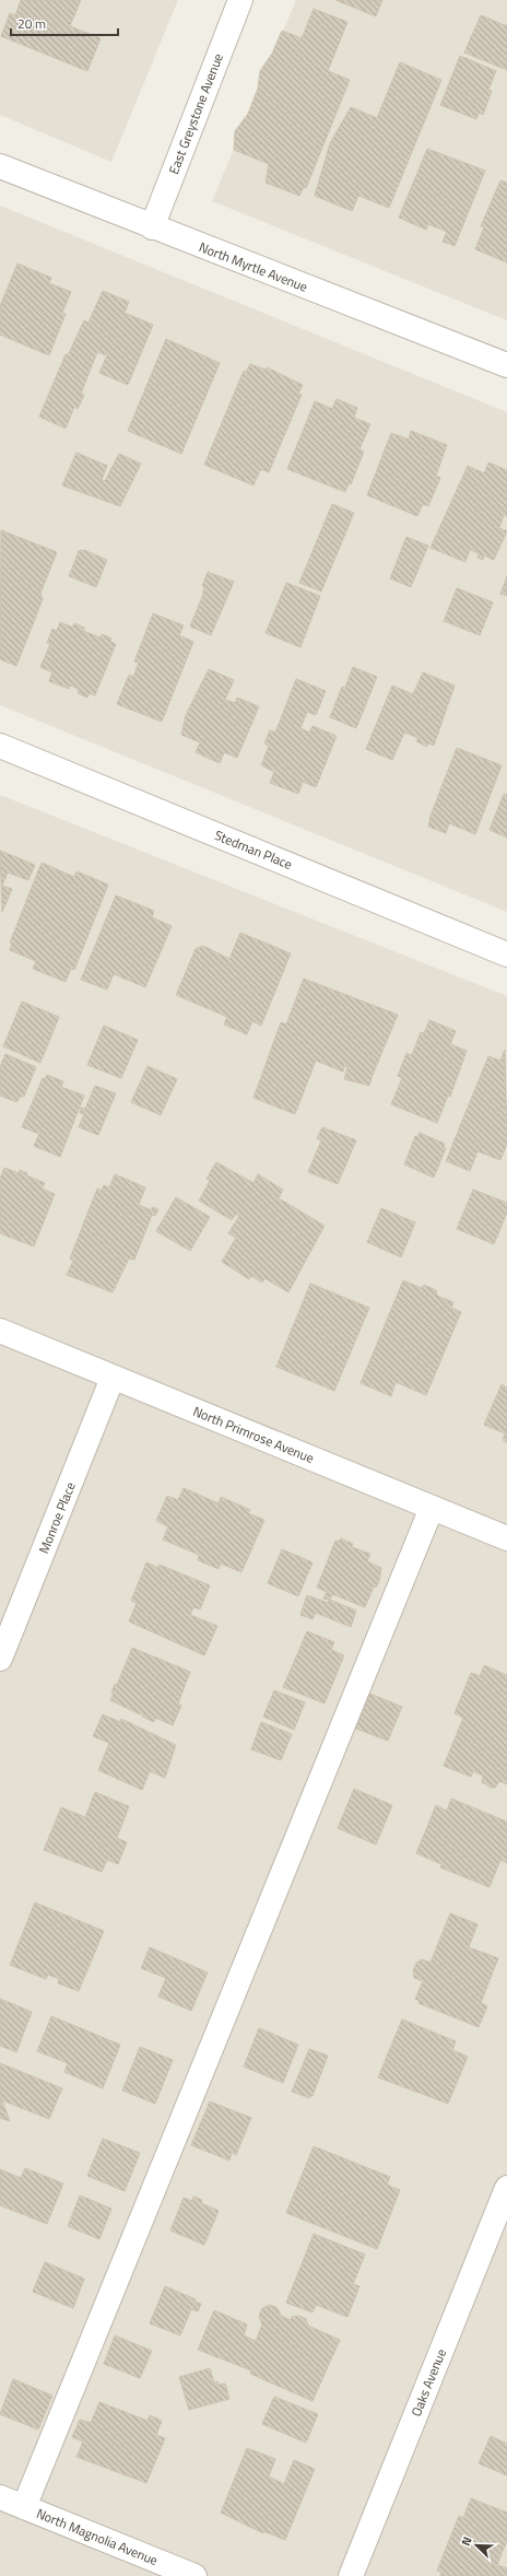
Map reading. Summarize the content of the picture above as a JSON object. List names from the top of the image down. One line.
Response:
{"streets":{"street":["East Greystone Avenue","North Myrtle Avenue","Stedman Place","North Primrose Avenue","Monroe Place","Oaks Avenue","North Magnolia Avenue"]},"crossings":[["East Greystone Avenue","North Myrtle Avenue"],["North Primrose Avenue","Monroe Place"]],"scale_bar":"20 m","north":"top left"}
